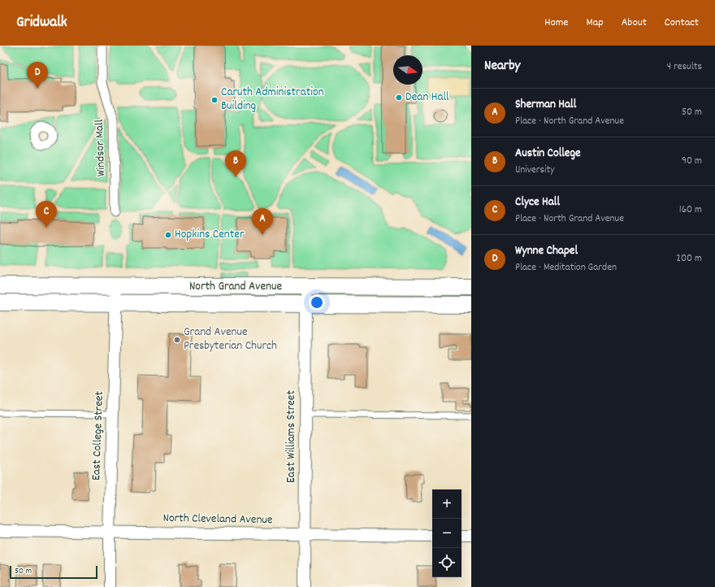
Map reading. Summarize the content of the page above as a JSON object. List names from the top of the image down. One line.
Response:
{"streets":{"main road":["North Grand Avenue"],"street":["Windsor Mall","East College Street","East Williams Street","North Cleveland Avenue"]},"crossings":[["North Grand Avenue","East College Street"],["North Grand Avenue","East Williams Street"],["East College Street","North Cleveland Avenue"],["East Williams Street","North Cleveland Avenue"]],"places":["Dean Hall","Caruth Administration Building","Hopkins Center","Grand Avenue Presbyterian Church"],"scale_bar":"50 m","north":"right","page":{"header":"Gridwalk","nav":["Home","Map","About","Contact"],"heading":["Nearby","4 results"],"pins":["D","B","C","A"],"list":[{"mark":"A","name":"Sherman Hall","note":"Place · North Grand Avenue","value":"50 m"},{"mark":"B","name":"Austin College","note":"University","value":"90 m"},{"mark":"C","name":"Clyce Hall","note":"Place · North Grand Avenue","value":"160 m"},{"mark":"D","name":"Wynne Chapel","note":"Place · Meditation Garden","value":"200 m"}],"map_buttons":["+","−"],"scale":"50 m"}}
